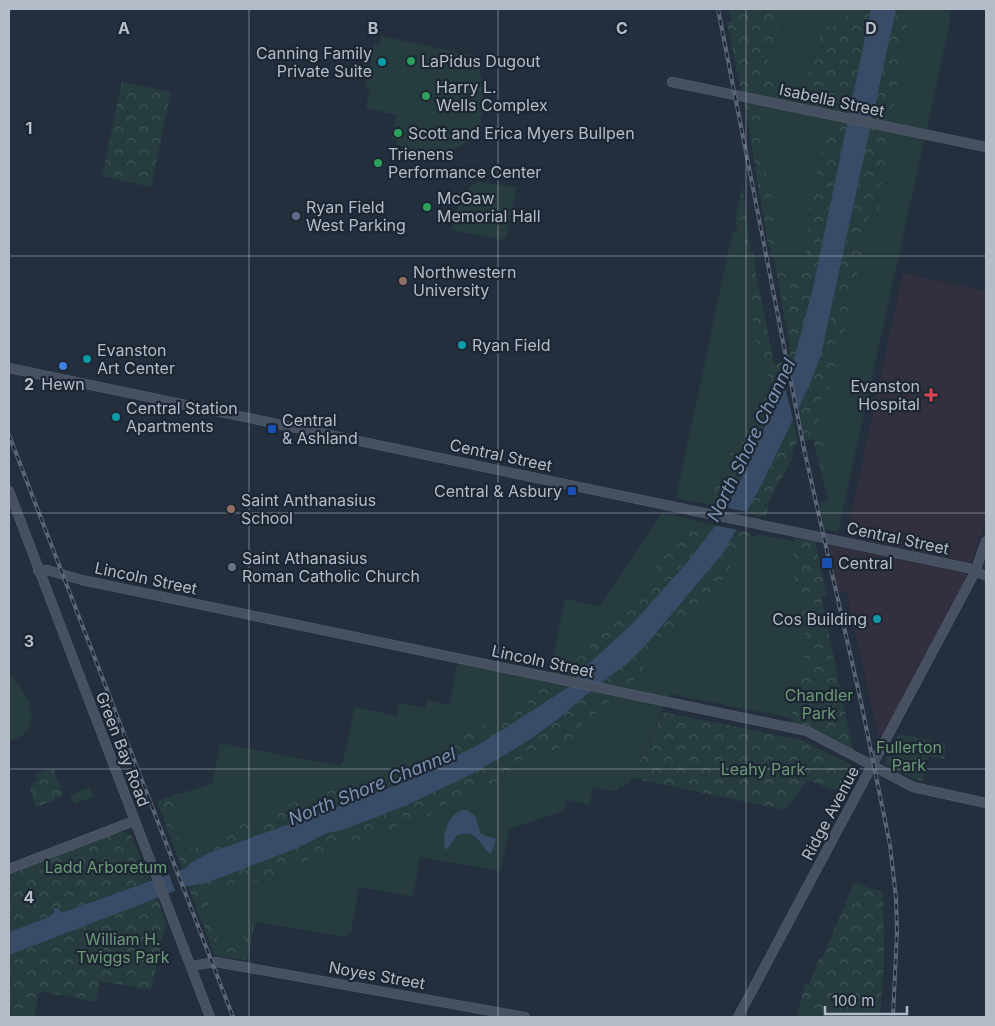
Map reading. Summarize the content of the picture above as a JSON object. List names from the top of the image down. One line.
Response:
{"streets":{"street":["Isabella Street","Central Street","Lincoln Street","Green Bay Road","Ridge Avenue","Noyes Street"]},"crossings":[["Central Street","Ridge Avenue"],["Lincoln Street","Green Bay Road"],["Lincoln Street","Ridge Avenue"],["Green Bay Road","Noyes Street"]],"water":["North Shore Channel"],"parks":["Chandler Park","Fullerton Park","Leahy Park","Ladd Arboretum","William H. Twiggs Park"],"places":{"other":["LaPidus Dugout","Canning Family Private Suite","Harry L. Wells Complex","Scott and Erica Myers Bullpen","Trienens Performance Center","McGaw Memorial Hall","Ryan Field West Parking","Northwestern University","Ryan Field","Evanston Art Center","Hewn","Central Station Apartments","Saint Anthanasius School","Saint Athanasius Roman Catholic Church","Cos Building"],"health":["Evanston Hospital"],"transit":["Central & Ashland","Central & Asbury","Central"]},"scale_bar":"100 m","grid":{"columns":["A","B","C","D"],"rows":["1","2","3","4"]}}
